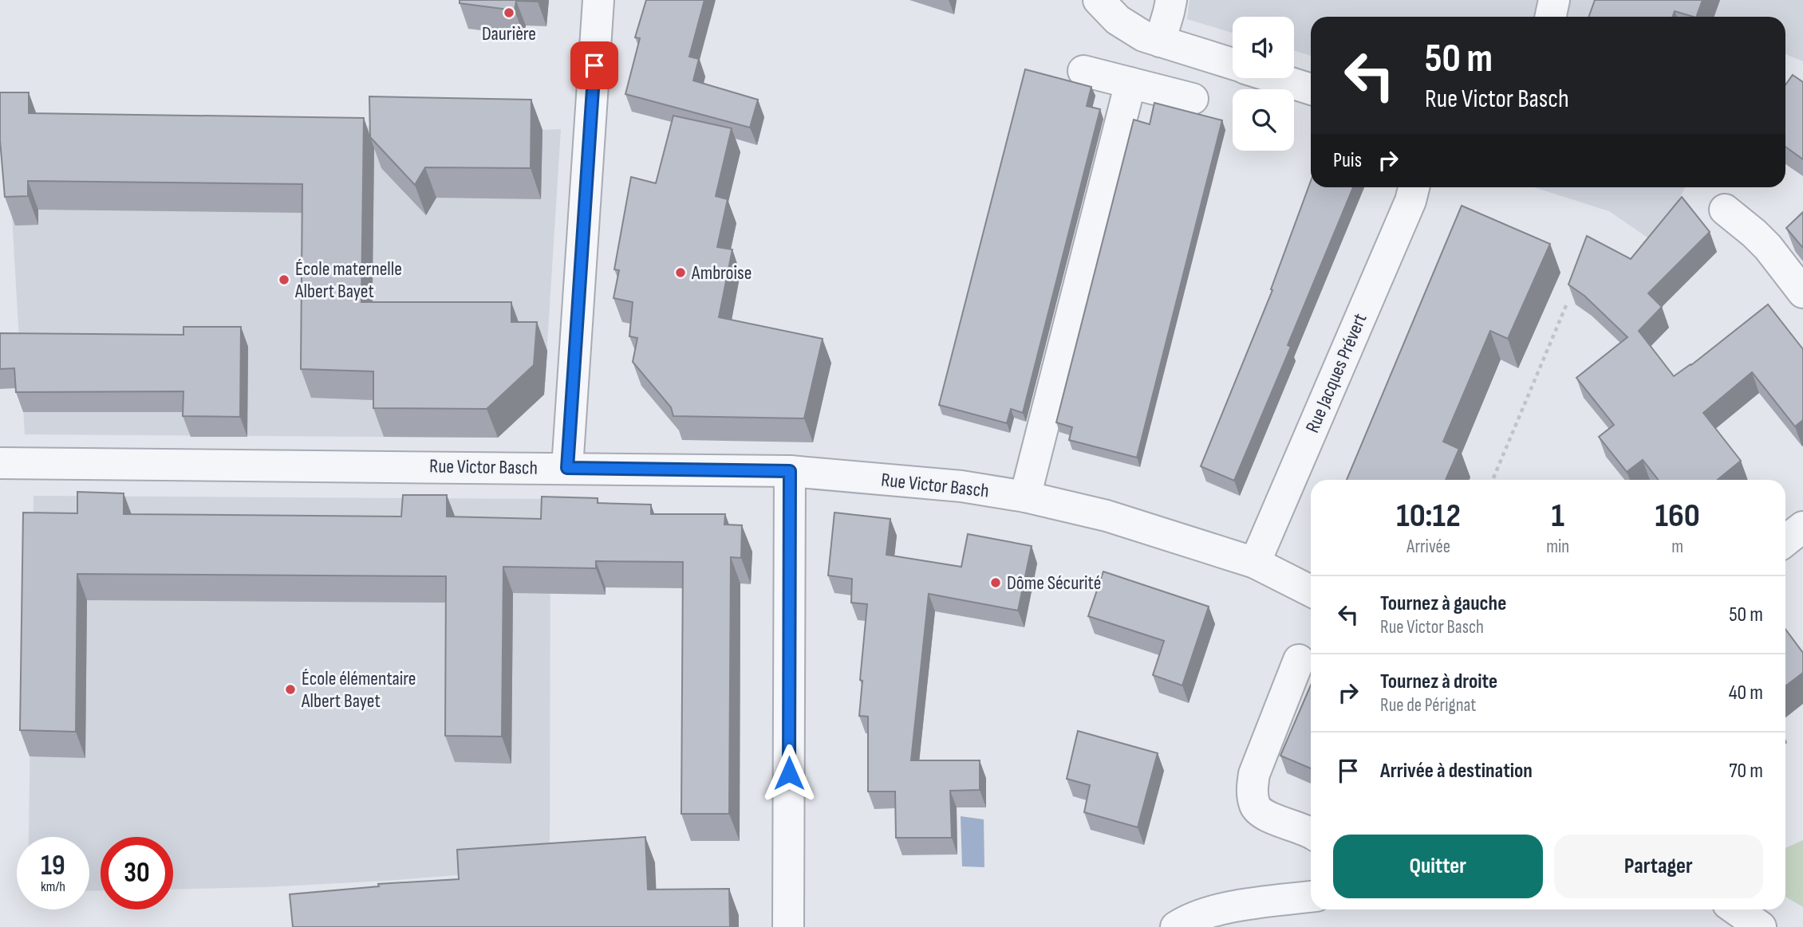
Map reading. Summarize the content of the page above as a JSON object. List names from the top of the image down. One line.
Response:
{"streets":{"street":["Rue Jacques Prévert","Rue Victor Basch"]},"crossings":[["Rue Jacques Prévert","Rue Victor Basch"]],"places":["Daurière","Ambroise","École maternelle Albert Bayet","Dôme Sécurité","École élémentaire Albert Bayet"],"page":{"turn":["50 m","Rue Victor Basch"],"then":"Puis","eta":["10:12","Arrivée","1","min","160","m"],"list":[{"name":"Tournez à gauche","note":"Rue Victor Basch","value":"50 m"},{"name":"Tournez à droite","note":"Rue de Pérignat","value":"40 m"},{"name":"Arrivée à destination","value":"70 m"}],"buttons":["Quitter","Partager"],"speed":"19 km/h","limit":"30"}}
